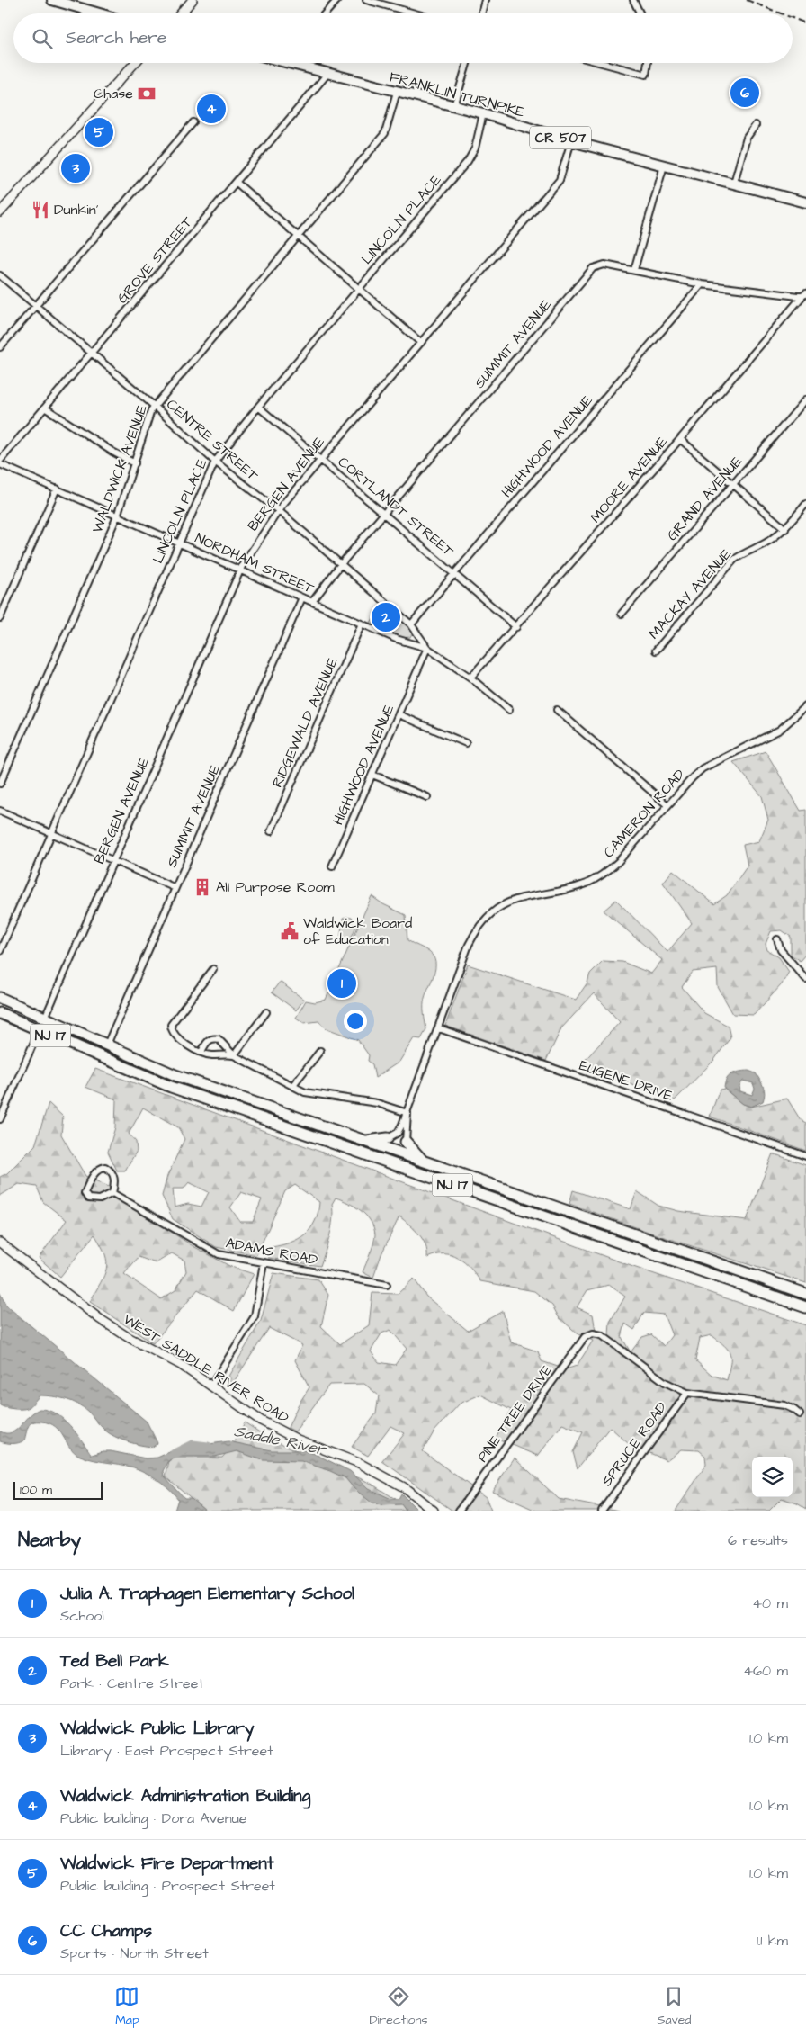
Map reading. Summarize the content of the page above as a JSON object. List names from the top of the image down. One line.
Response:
{"streets":{"highway":["NJ 17"],"main road":["FRANKLIN TURNPIKE","CR 507","WEST SADDLE RIVER ROAD"],"street":["LINCOLN PLACE","GROVE STREET","SUMMIT AVENUE","CENTRE STREET","HIGHWOOD AVENUE","WALDWICK AVENUE","MOORE AVENUE","BERGEN AVENUE","GRAND AVENUE","CORTLANDT STREET","NORDHAM STREET","MACKAY AVENUE","RIDGEWALD AVENUE","CAMERON ROAD","EUGENE DRIVE","ADAMS ROAD","PINE TREE DRIVE","SPRUCE ROAD"]},"crossings":[["FRANKLIN TURNPIKE","LINCOLN PLACE"],["FRANKLIN TURNPIKE","GROVE STREET"],["FRANKLIN TURNPIKE","WALDWICK AVENUE"],["FRANKLIN TURNPIKE","BERGEN AVENUE"],["LINCOLN PLACE","CENTRE STREET"],["LINCOLN PLACE","CORTLANDT STREET"],["LINCOLN PLACE","NORDHAM STREET"],["GROVE STREET","CENTRE STREET"],["SUMMIT AVENUE","CENTRE STREET"],["SUMMIT AVENUE","HIGHWOOD AVENUE"],["SUMMIT AVENUE","MOORE AVENUE"],["SUMMIT AVENUE","CORTLANDT STREET"],["SUMMIT AVENUE","NORDHAM STREET"],["SUMMIT AVENUE","NJ 17"],["CENTRE STREET","HIGHWOOD AVENUE"],["CENTRE STREET","WALDWICK AVENUE"],["CENTRE STREET","MOORE AVENUE"],["CENTRE STREET","BERGEN AVENUE"],["CENTRE STREET","NORDHAM STREET"],["HIGHWOOD AVENUE","CORTLANDT STREET"],["HIGHWOOD AVENUE","NORDHAM STREET"],["WALDWICK AVENUE","NORDHAM STREET"],["MOORE AVENUE","CORTLANDT STREET"],["BERGEN AVENUE","CORTLANDT STREET"],["BERGEN AVENUE","NORDHAM STREET"],["BERGEN AVENUE","NJ 17"],["NORDHAM STREET","RIDGEWALD AVENUE"],["CAMERON ROAD","EUGENE DRIVE"],["PINE TREE DRIVE","SPRUCE ROAD"]],"water":["Saddle River"],"places":{"bank":["Chase"],"restaurant":["Dunkin'"],"building":["All Purpose Room"],"public building":["Waldwick Board of Education"]},"scale_bar":"100 m","page":{"search":"Search here","pins":["6","4","5","3","2","1"],"scale":"100 m","heading":["Nearby","6 results"],"list":[{"mark":"1","name":"Julia A. Traphagen Elementary School","note":"School","value":"40 m"},{"mark":"2","name":"Ted Bell Park","note":"Park · Centre Street","value":"460 m"},{"mark":"3","name":"Waldwick Public Library","note":"Library · East Prospect Street","value":"1.0 km"},{"mark":"4","name":"Waldwick Administration Building","note":"Public building · Dora Avenue","value":"1.0 km"},{"mark":"5","name":"Waldwick Fire Department","note":"Public building · Prospect Street","value":"1.0 km"},{"mark":"6","name":"CC Champs","note":"Sports · North Street","value":"1.1 km"}],"nav":["Map","Directions","Saved"]}}
